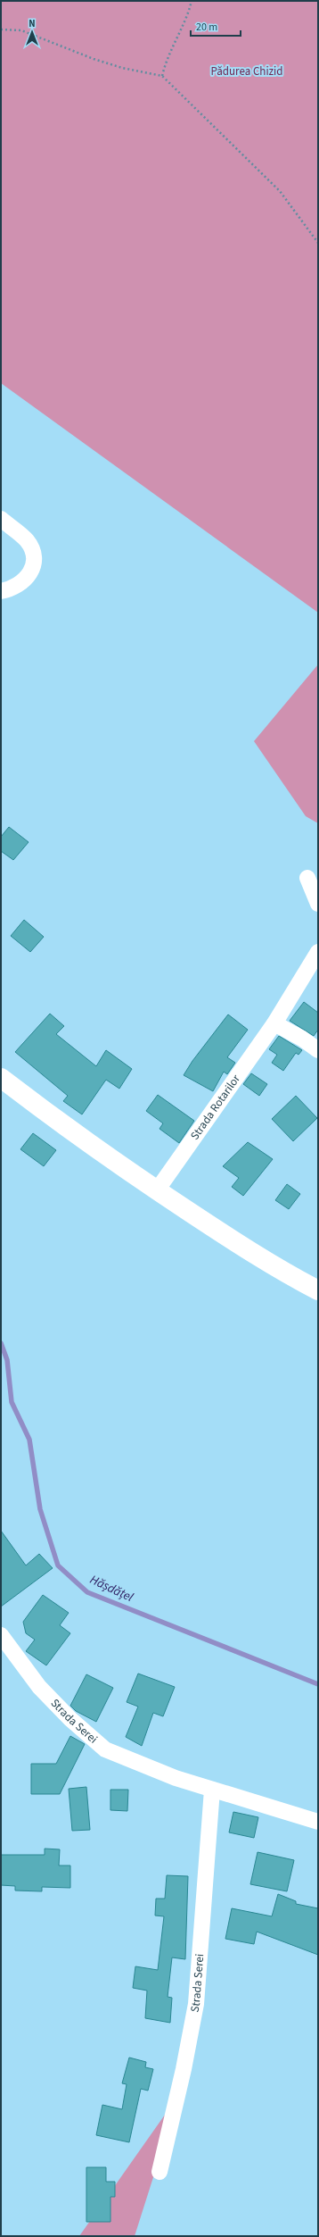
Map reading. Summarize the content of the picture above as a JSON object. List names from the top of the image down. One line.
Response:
{"streets":{"street":["Strada Rotarilor","Strada Serei"]},"water":["Hășdățel"],"parks":["Pădurea Chizid"],"scale_bar":"20 m","north":"top"}
